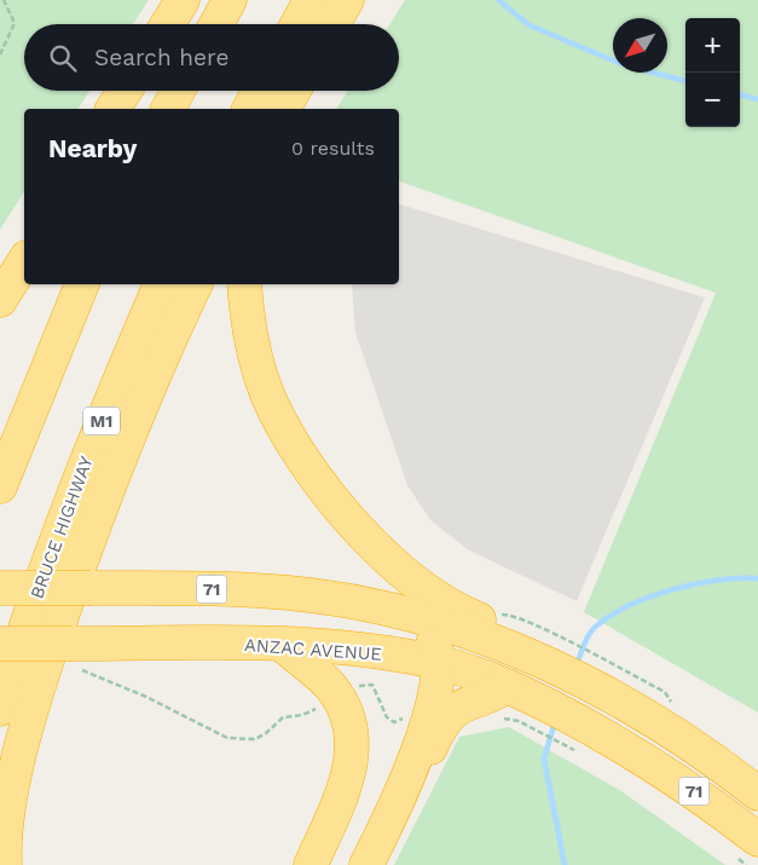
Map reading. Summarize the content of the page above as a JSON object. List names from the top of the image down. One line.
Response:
{"streets":{"highway":["M1","BRUCE HIGHWAY","71","ANZAC AVENUE"]},"north":"bottom left","page":{"map_buttons":["+","−"],"search":"Search here","heading":["Nearby","0 results"]}}
